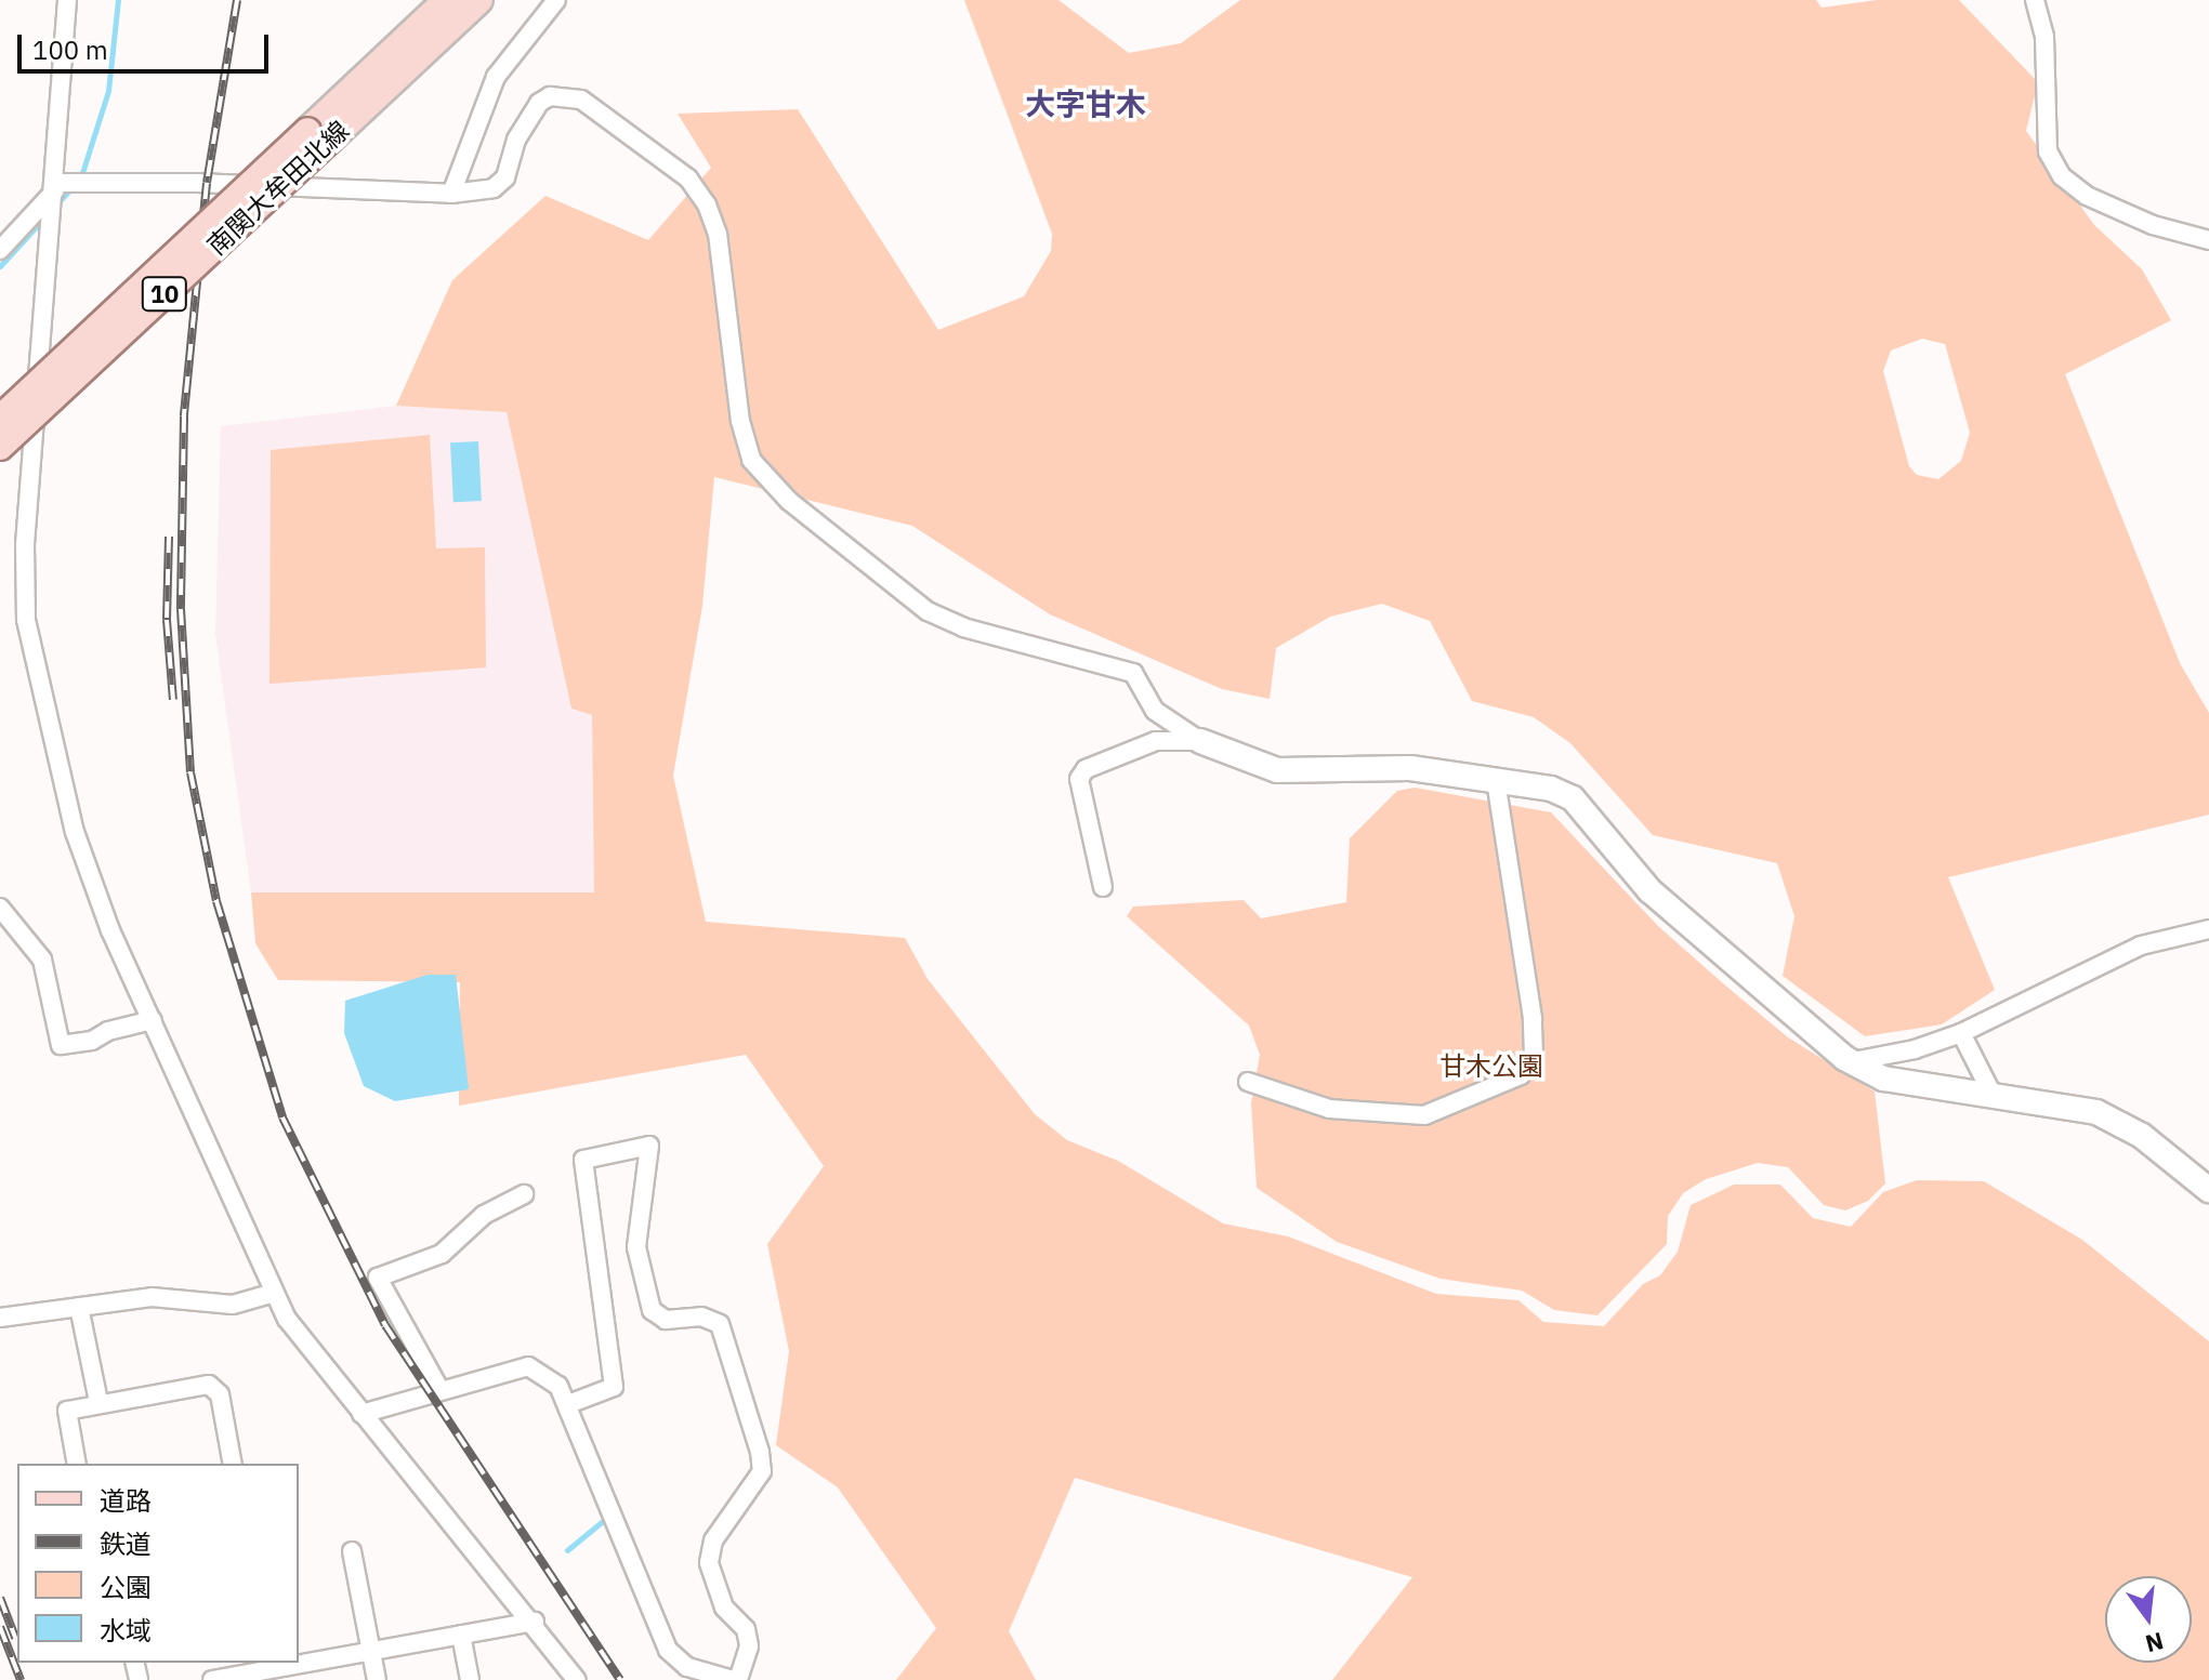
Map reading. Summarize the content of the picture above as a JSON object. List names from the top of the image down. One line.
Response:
{"streets":{"main road":["南関大牟田北線","10"]},"districts":["大字甘木"],"parks":["甘木公園"],"legend":["道路","鉄道","公園","水域"],"scale_bar":"100 m","north":"bottom"}
